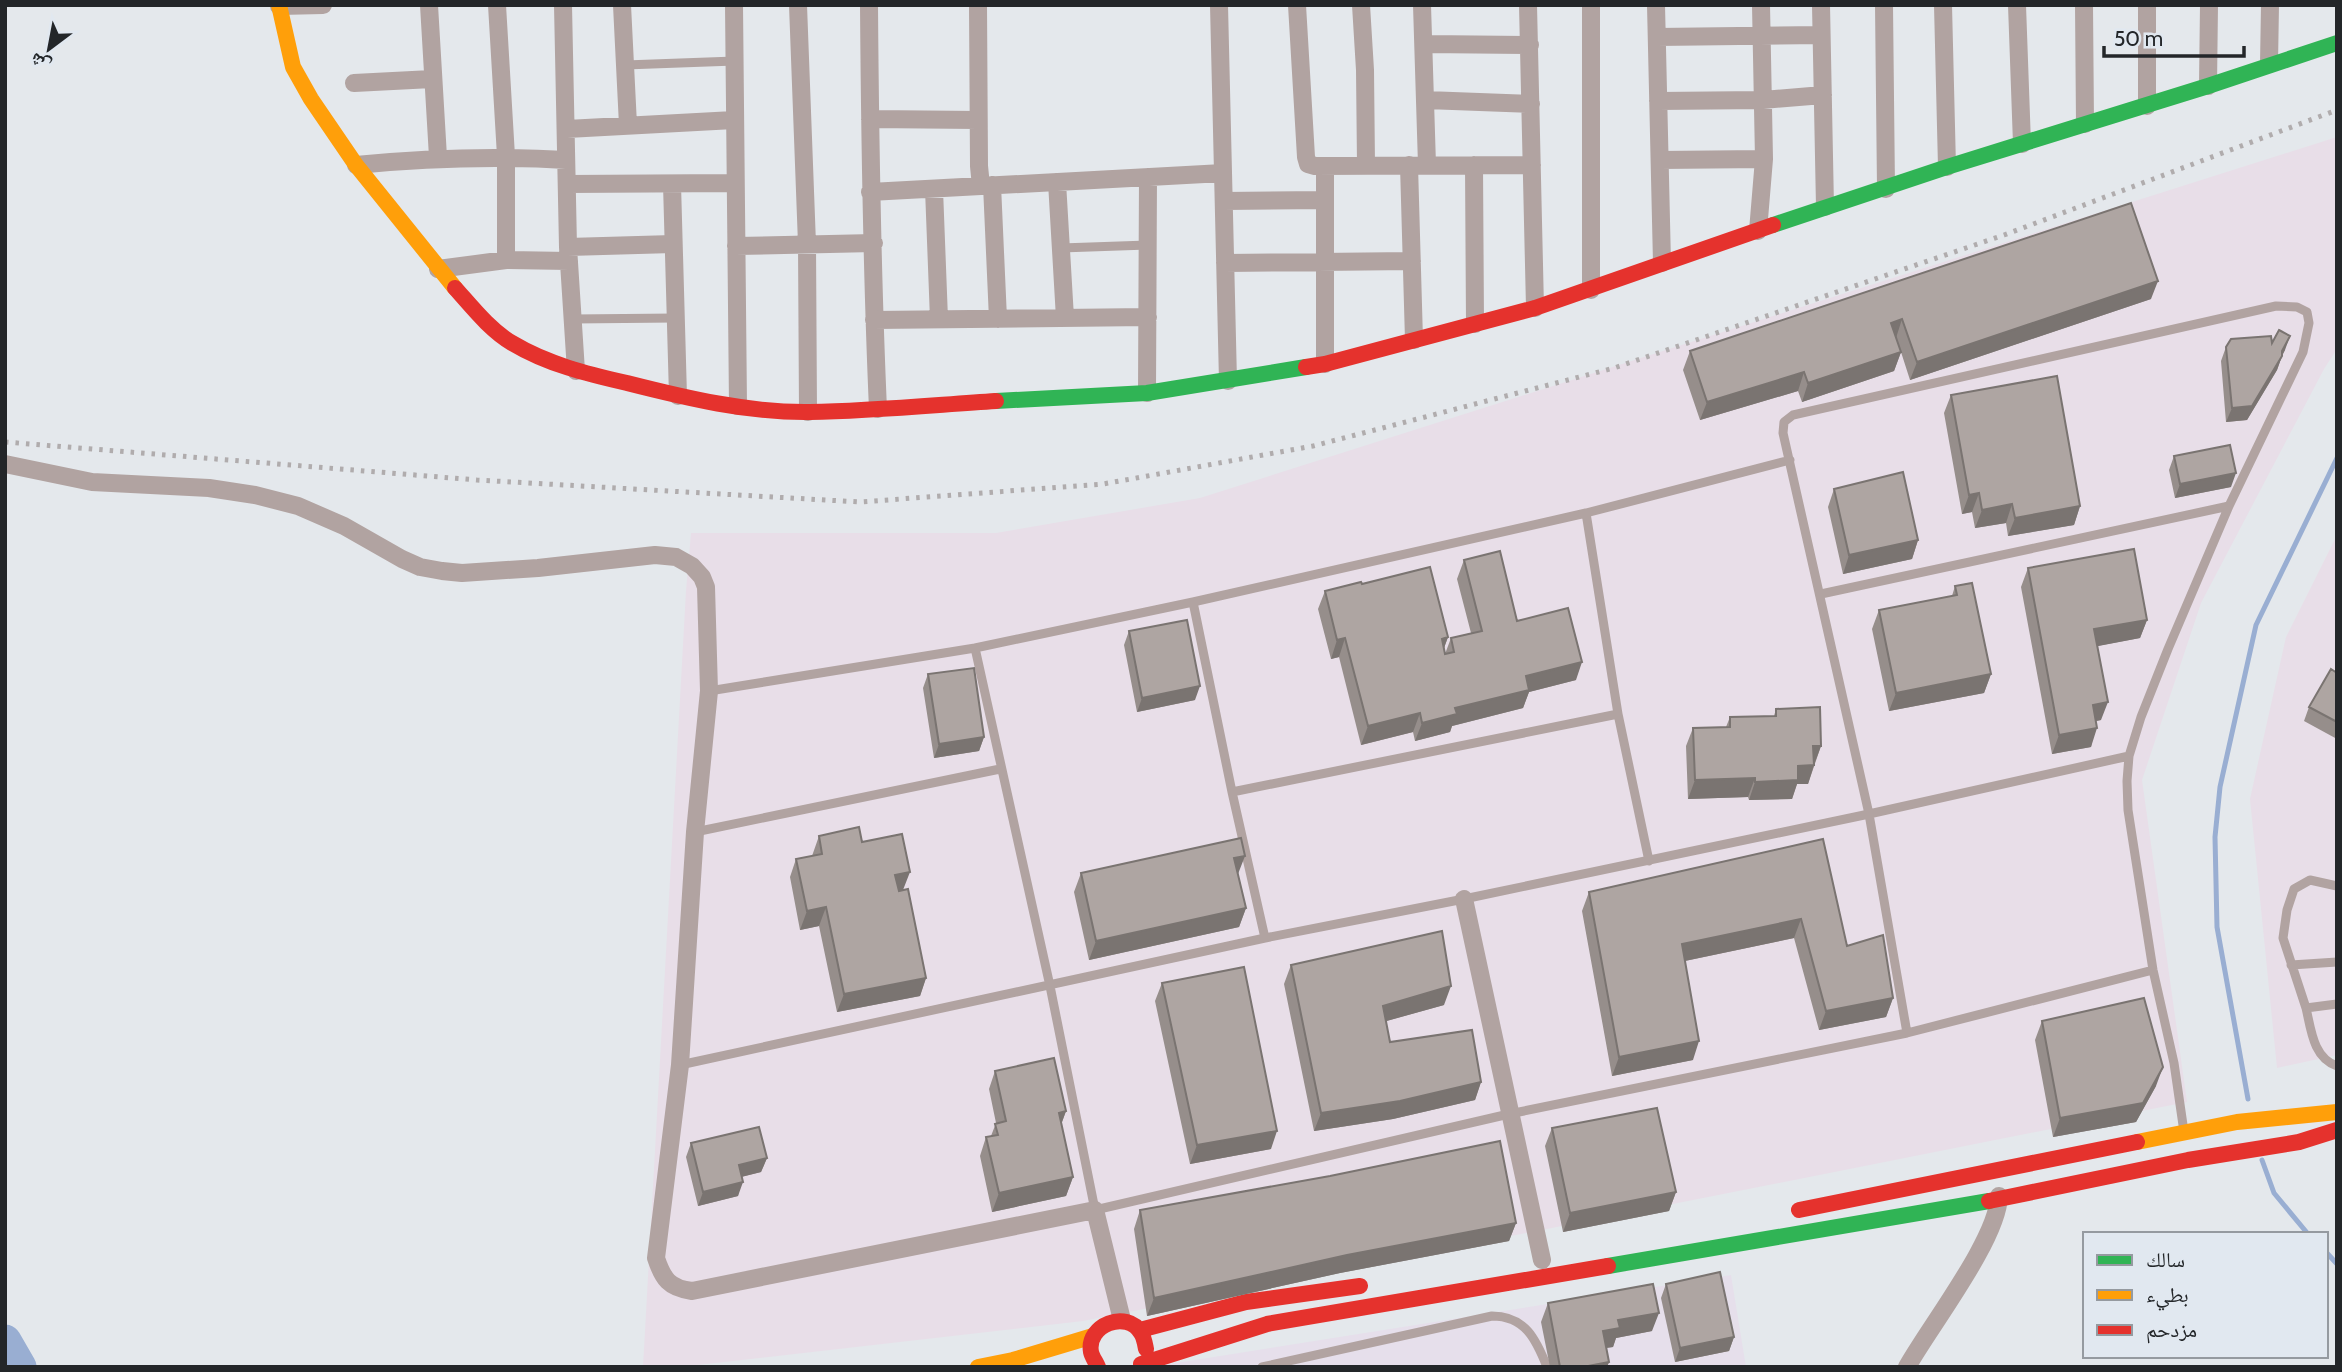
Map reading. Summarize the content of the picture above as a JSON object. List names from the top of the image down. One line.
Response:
{"legend":["سالك","بطيء","مزدحم"],"scale_bar":"50 m","north":"bottom left"}
